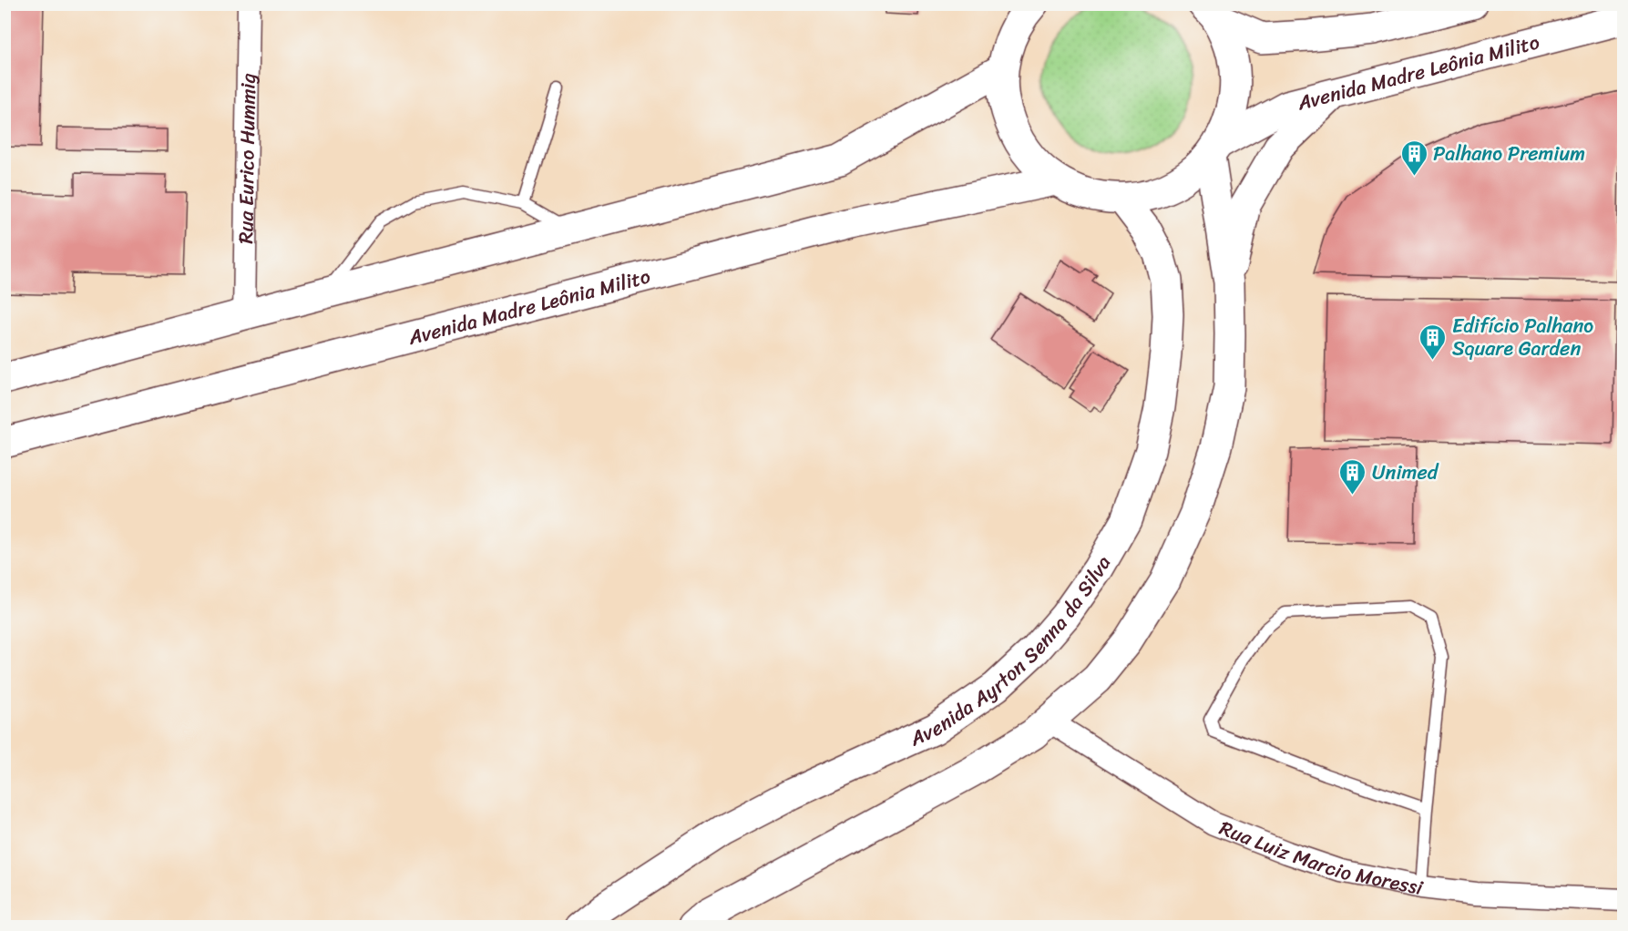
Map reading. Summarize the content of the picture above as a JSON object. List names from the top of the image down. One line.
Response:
{"streets":{"main road":["Avenida Madre Leônia Milito","Avenida Ayrton Senna da Silva"],"street":["Rua Eurico Hummig","Rua Luiz Marcio Moressi"]},"places":{"building":["Palhano Premium","Edifício Palhano Square Garden","Unimed"]}}
